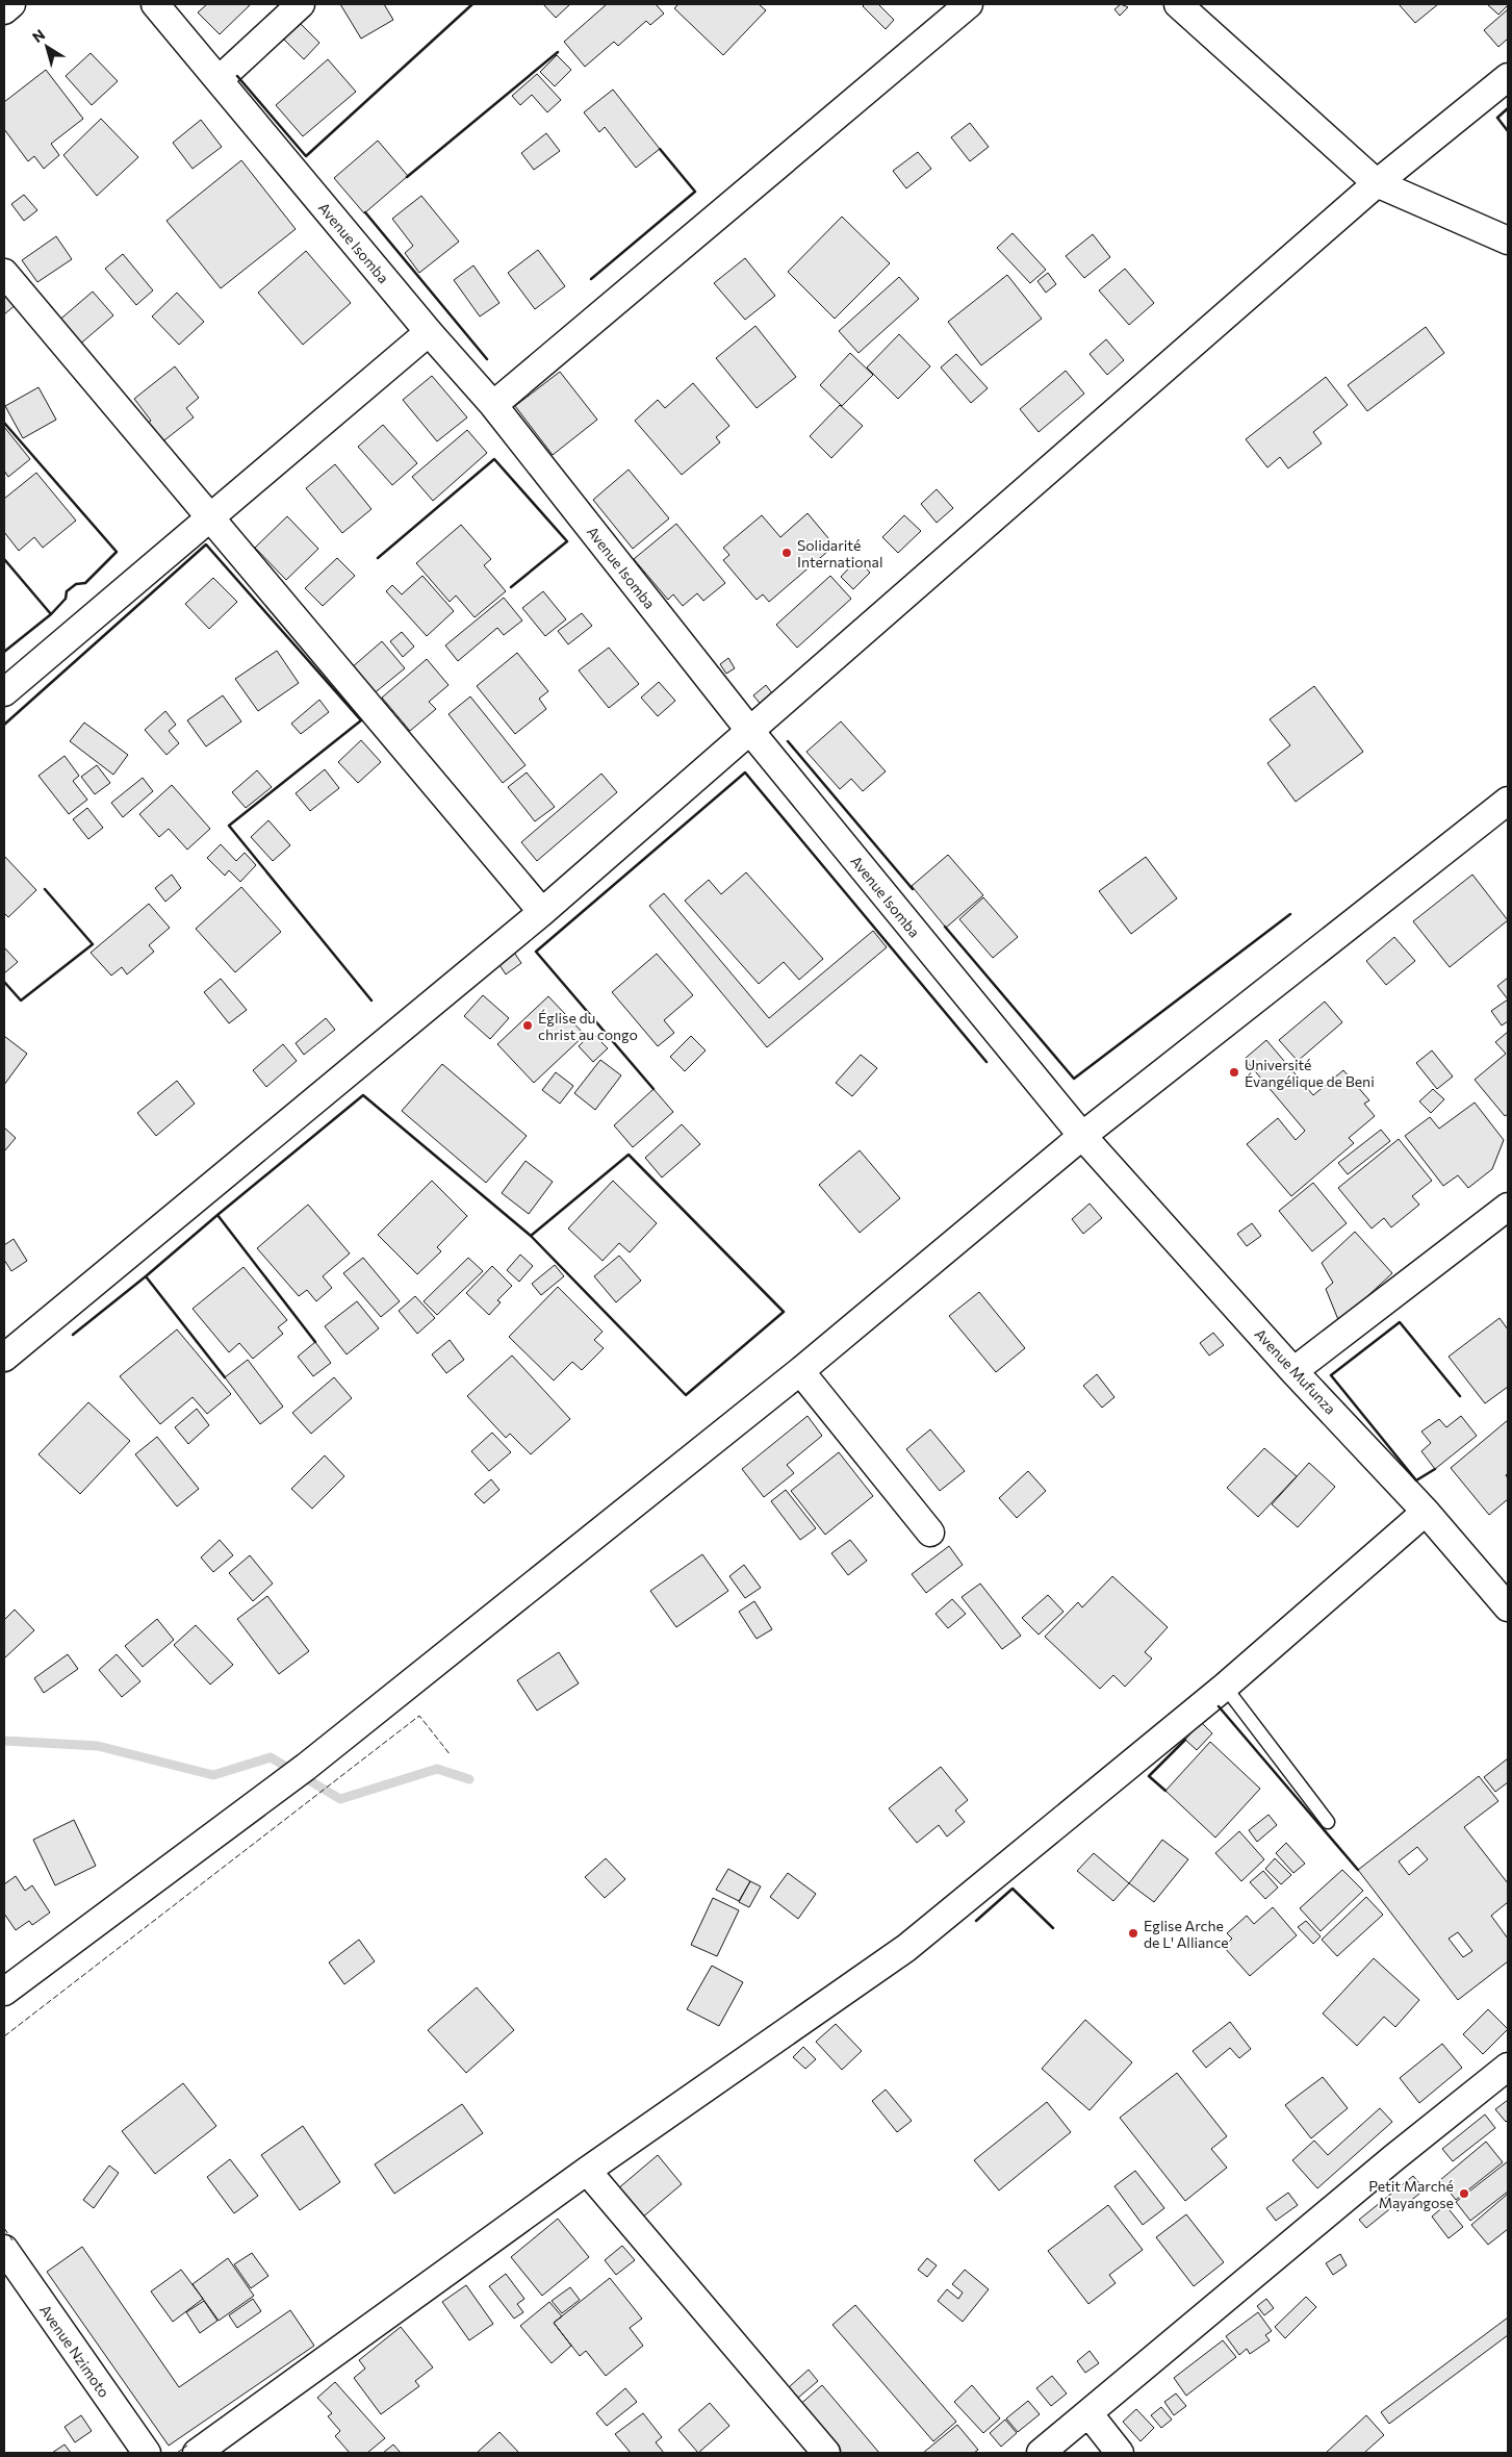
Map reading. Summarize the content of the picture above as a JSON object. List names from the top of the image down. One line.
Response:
{"streets":{"street":["Avenue Isomba","Avenue Mufunza","Avenue Nzimoto"]},"crossings":[["Avenue Isomba","Avenue Mufunza"]],"places":["Solidarité International","Église du christ au congo","Université Évangélique de Beni","Eglise Arche de L' Alliance","Petit Marché Mayangose"],"north":"top left"}
